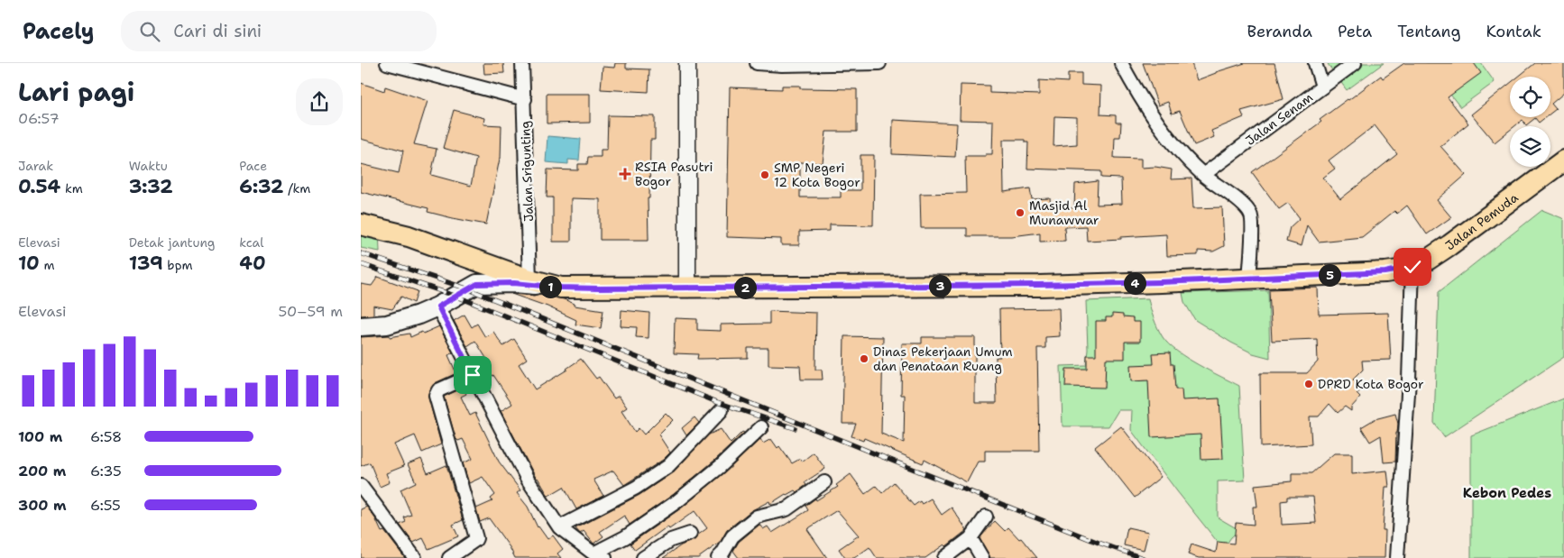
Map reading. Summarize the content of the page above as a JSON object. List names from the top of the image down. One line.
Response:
{"streets":{"main road":["Jalan Pemuda"],"street":["Jalan Senam","Jalan Srigunting"]},"crossings":[["Jalan Srigunting","Jalan Pemuda"]],"districts":["Kebon Pedes"],"places":{"health":["RSIA Pasutri Bogor"],"other":["SMP Negeri 12 Kota Bogor","Masjid Al Munawwar","Dinas Pekerjaan Umum dan Penataan Ruang","DPRD Kota Bogor"]},"page":{"header":"Pacely","search":"Cari di sini","nav":["Beranda","Peta","Tentang","Kontak"],"heading":["Lari pagi","06:57"],"stats":[["Jarak","0.54 km"],["Waktu","3:32"],["Pace","6:32 /km"],["Elevasi","10 m"],["Detak jantung","139 bpm"],["kcal","40"]],"pins":["5","4","3","1","2"],"chart":["Elevasi","50–59 m"],"list":[{"name":"100 m","note":"6:58"},{"name":"200 m","note":"6:35"},{"name":"300 m","note":"6:55"}]}}
